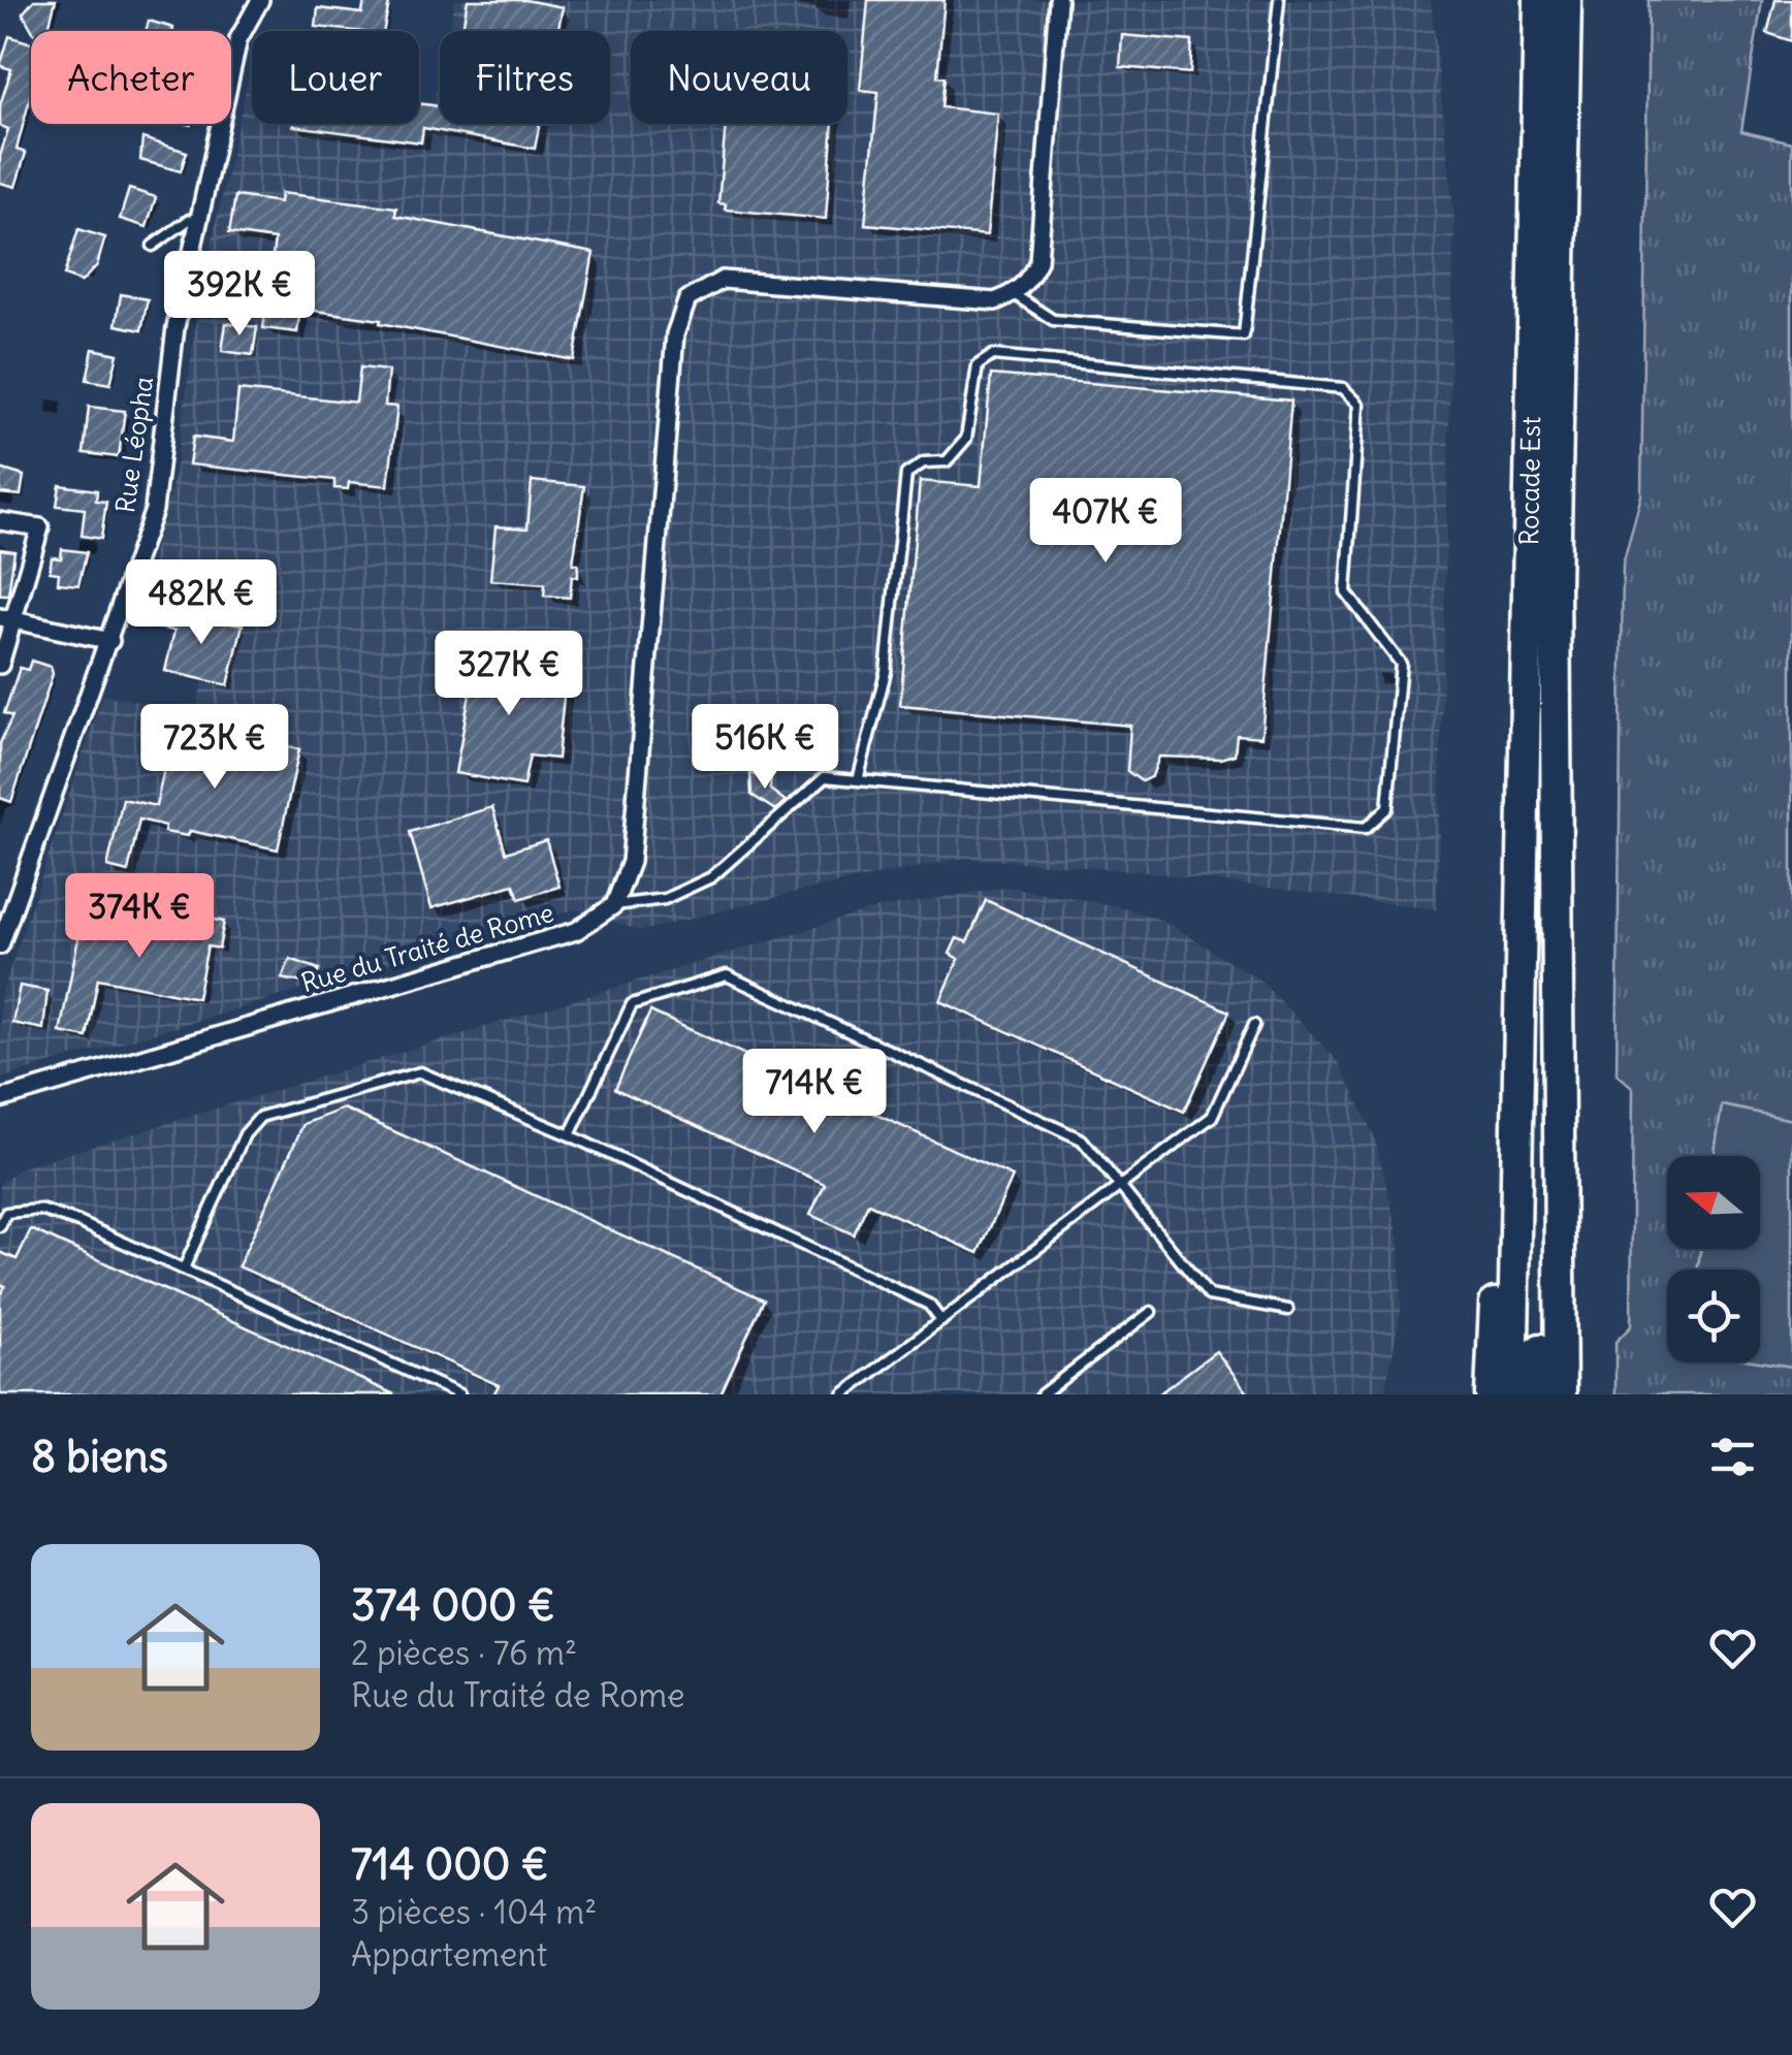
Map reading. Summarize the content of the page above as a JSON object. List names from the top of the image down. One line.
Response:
{"streets":{"highway":["Rocade Est"],"street":["Rue Léopha","Rue du Traité de Rome"]},"north":"left","page":{"chip":["Acheter","Louer","Filtres","Nouveau"],"price":["392K €","407K €","482K €","327K €","723K €","516K €","374K €","714K €"],"heading":"8 biens","list":[{"name":"374 000 €","note":"2 pièces · 76 m² · Rue du Traité de Rome"},{"name":"714 000 €","note":"3 pièces · 104 m² · Appartement"}]}}
